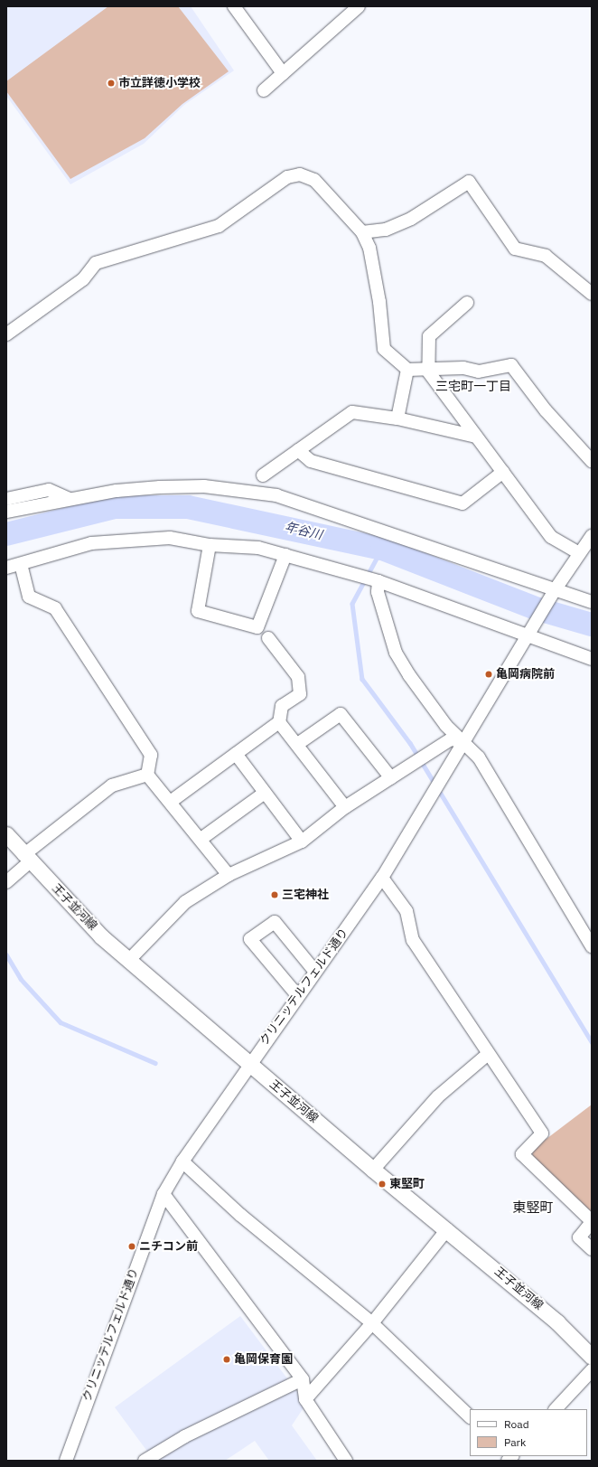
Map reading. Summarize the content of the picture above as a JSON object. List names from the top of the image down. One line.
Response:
{"streets":{"main road":["王子並河線"],"street":["クリニッテルフェルド通り"]},"crossings":[["王子並河線","クリニッテルフェルド通り"]],"districts":["三宅町一丁目","東竪町"],"water":["年谷川"],"places":["市立詳徳小学校","亀岡病院前","三宅神社","東堅町","ニチコン前","亀岡保育園"],"legend":["Road","Park"]}
